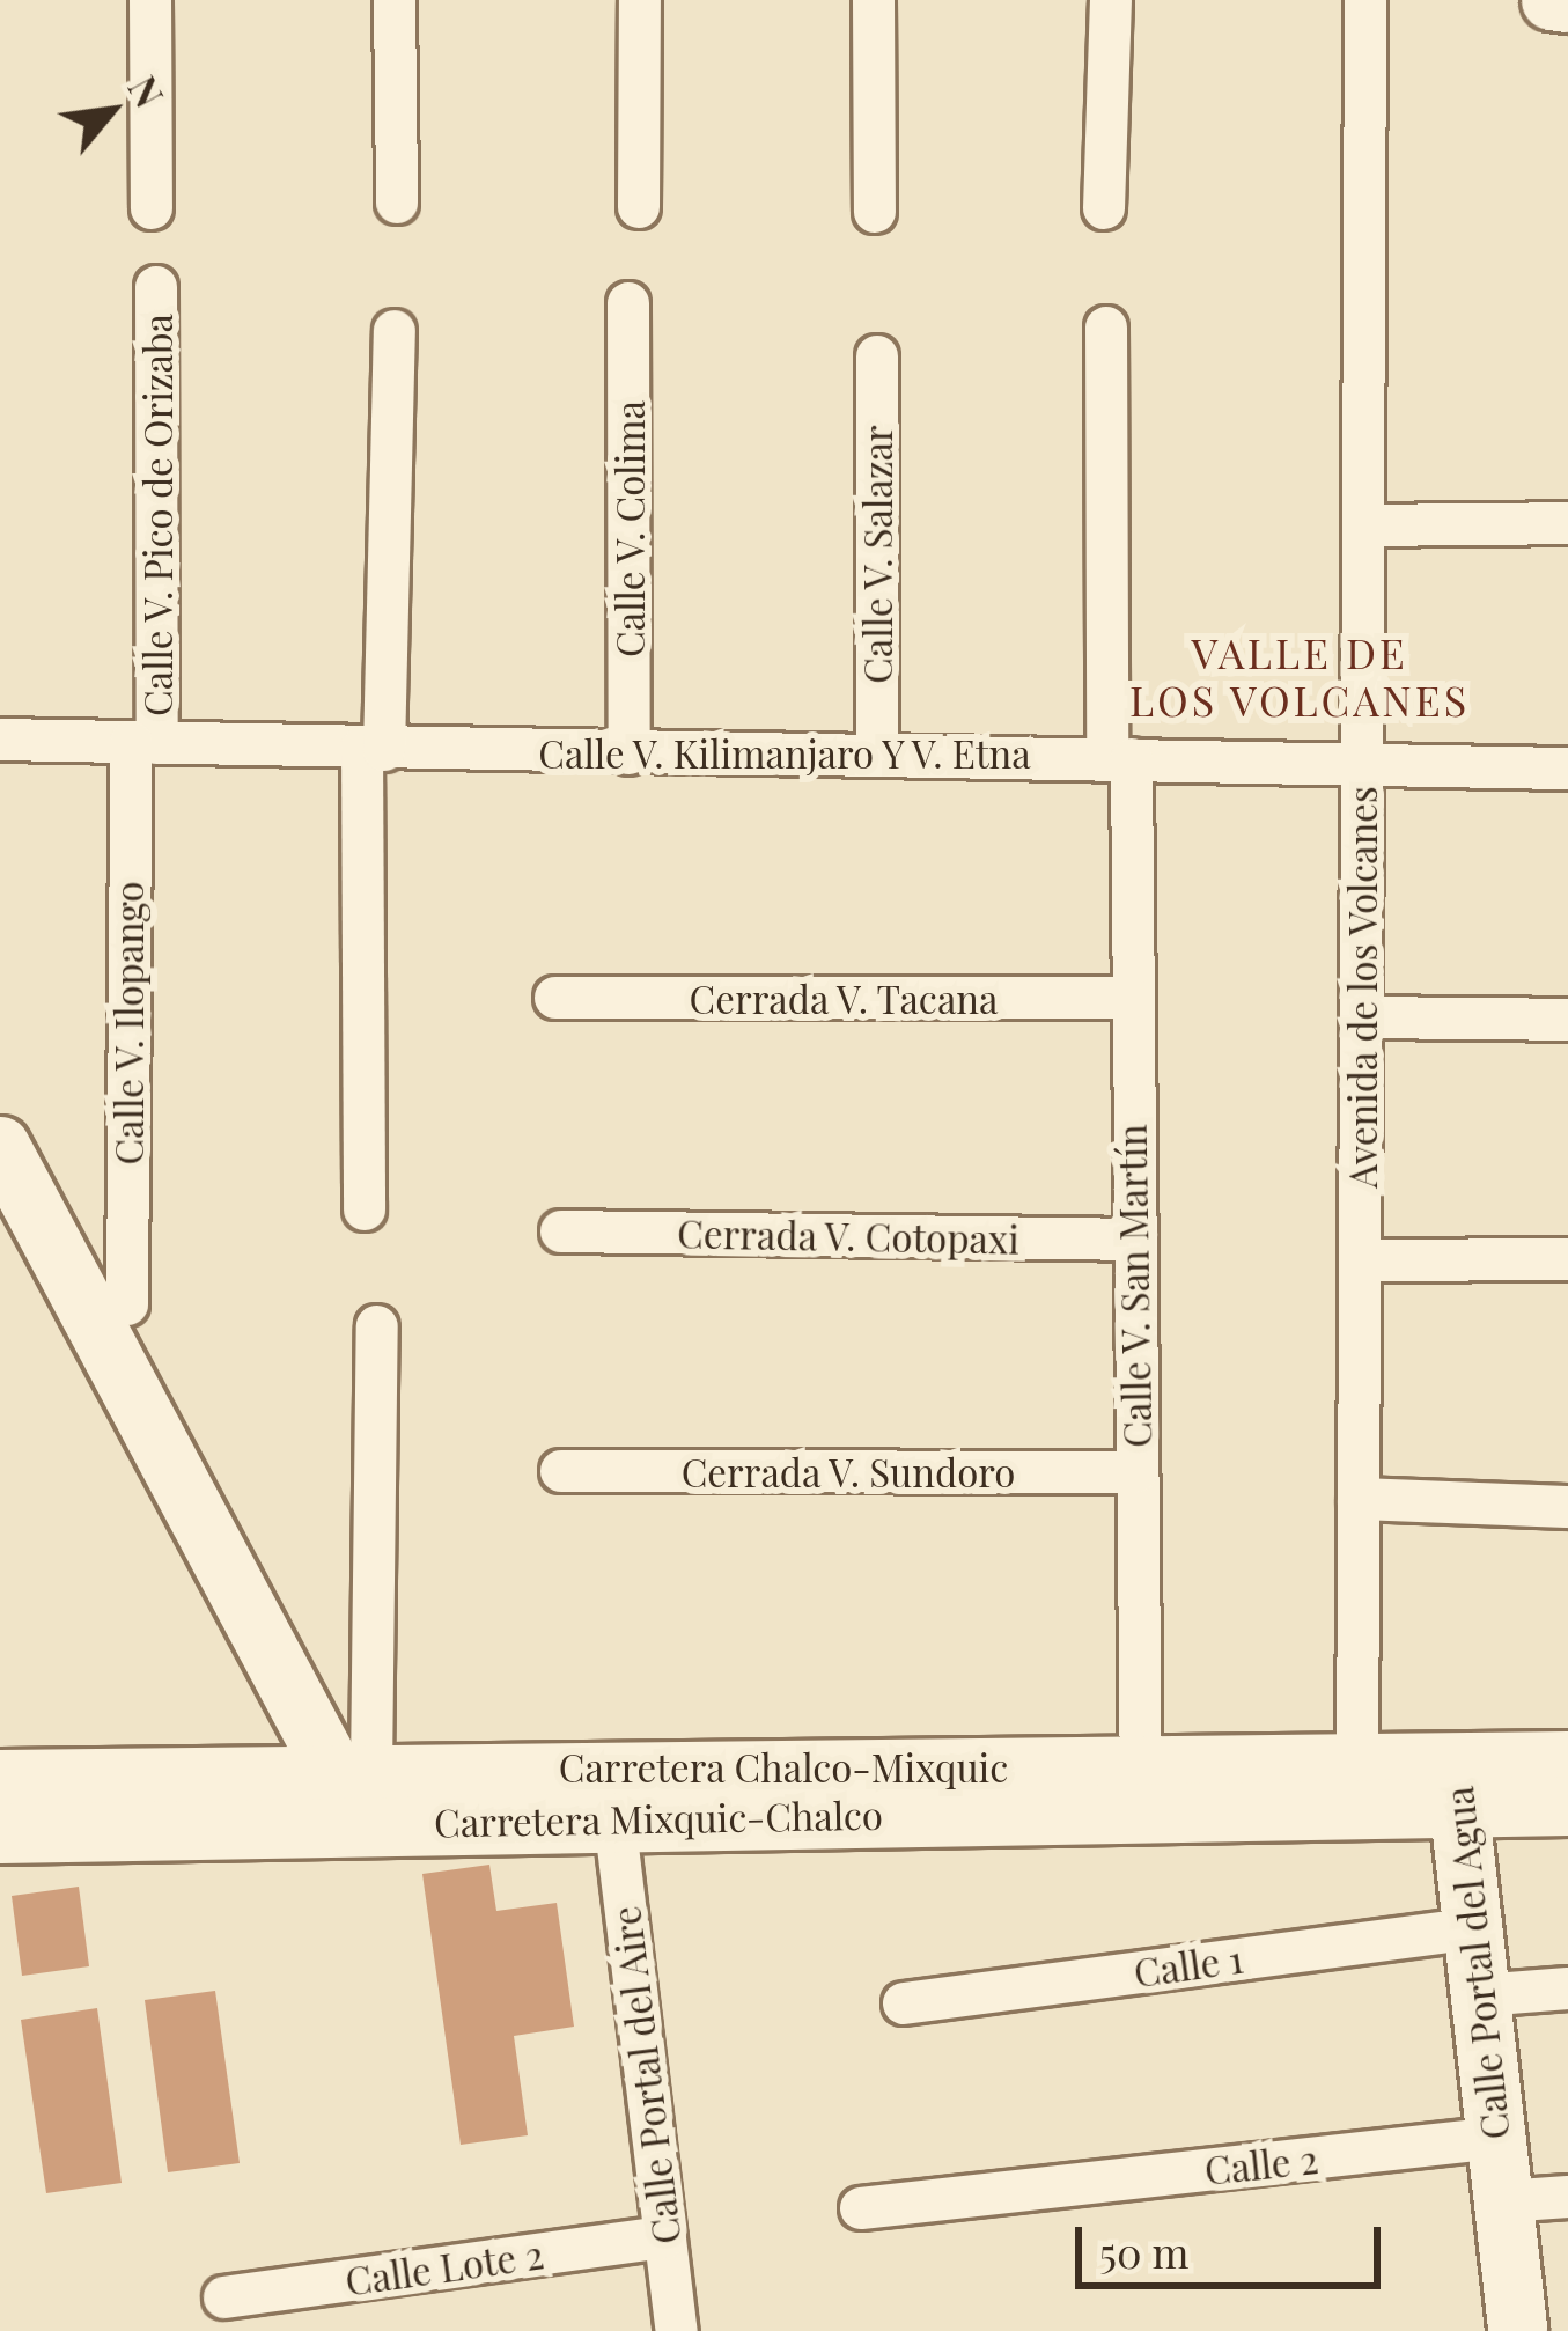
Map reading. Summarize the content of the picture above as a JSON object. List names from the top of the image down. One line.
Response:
{"streets":{"main road":["Carretera Chalco-Mixquic","Carretera Mixquic-Chalco","Calle Portal del Agua"],"street":["Calle V. Pico de Orizaba","Calle V. Colima","Calle V. Salazar","Calle V. Kilimanjaro Y V. Etna","Avenida de los Volcanes","Cerrada V. Tacana","Calle V. Ilopango","Cerrada V. Cotopaxi","Calle V. San Martín","Cerrada V. Sundoro","Calle 1","Calle Portal del Aire","Calle 2","Calle Lote 2"]},"crossings":[["Calle V. Pico de Orizaba","Calle V. Kilimanjaro Y V. Etna"],["Calle V. Pico de Orizaba","Calle V. Ilopango"],["Calle V. Colima","Calle V. Kilimanjaro Y V. Etna"],["Calle V. Salazar","Calle V. Kilimanjaro Y V. Etna"],["Calle V. Kilimanjaro Y V. Etna","Avenida de los Volcanes"],["Calle V. Kilimanjaro Y V. Etna","Calle V. Ilopango"],["Calle V. Kilimanjaro Y V. Etna","Calle V. San Martín"],["Avenida de los Volcanes","Carretera Mixquic-Chalco"],["Cerrada V. Tacana","Calle V. San Martín"],["Cerrada V. Cotopaxi","Calle V. San Martín"],["Calle V. San Martín","Cerrada V. Sundoro"],["Calle V. San Martín","Carretera Chalco-Mixquic"],["Calle V. San Martín","Carretera Mixquic-Chalco"],["Carretera Chalco-Mixquic","Carretera Mixquic-Chalco"],["Carretera Mixquic-Chalco","Calle Portal del Aire"],["Calle Portal del Agua","Calle 1"],["Calle Portal del Agua","Calle 2"],["Calle Portal del Aire","Calle Lote 2"]],"districts":["VALLE DE LOS VOLCANES"],"scale_bar":"50 m","north":"top right"}
